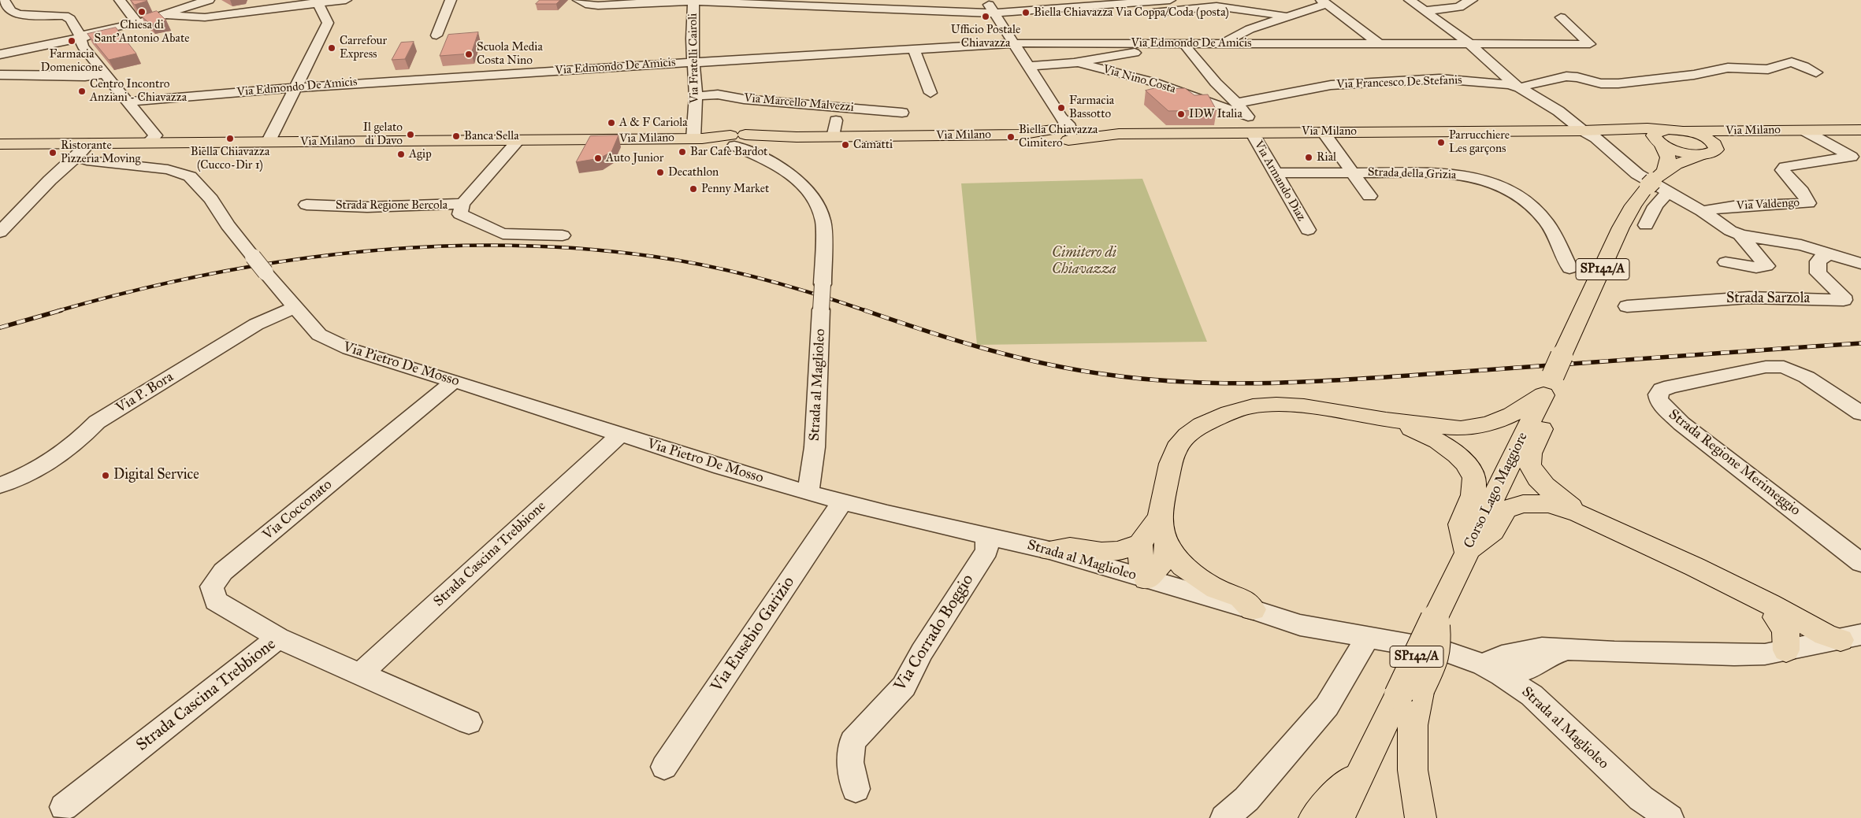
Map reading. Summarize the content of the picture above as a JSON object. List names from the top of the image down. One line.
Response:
{"streets":{"main road":["Via Milano","SP142/A","Corso Lago Maggiore"],"street":["Via Edmondo De Amicis","Via Fratelli Cairoli","Via Nino Costa","Via Francesco De Stefanis","Via Marcello Malvezzi","Strada della Grizia","Via Armando Diaz","Via Valdengo","Strada Regione Bercola","Strada Sarzola","Via Pietro De Mosso","Strada al Maglioleo","Via P. Bora","Strada Regione Merimeggio","Via Cocconato","Strada Cascina Trebbione","Via Corrado Boggio","Via Eusebio Garizio"]},"crossings":[["Via Edmondo De Amicis","Via Fratelli Cairoli"],["Via Fratelli Cairoli","Via Marcello Malvezzi"],["Via Fratelli Cairoli","Via Milano"],["Via Nino Costa","Via Armando Diaz"],["Via Francesco De Stefanis","Via Armando Diaz"],["Via Milano","Strada della Grizia"],["Via Milano","Via Armando Diaz"],["Via Milano","Via Valdengo"],["Via Milano","Strada Regione Bercola"],["Via Milano","Strada al Maglioleo"],["Via Milano","Corso Lago Maggiore"],["Strada della Grizia","Via Armando Diaz"],["Via Pietro De Mosso","Strada al Maglioleo"],["Via Pietro De Mosso","Via P. Bora"],["Via Pietro De Mosso","Via Cocconato"],["Via Pietro De Mosso","Strada Cascina Trebbione"],["Strada al Maglioleo","Via Corrado Boggio"],["Strada al Maglioleo","Via Eusebio Garizio"],["Via Cocconato","Strada Cascina Trebbione"]],"parks":["Cimitero di Chiavazza"],"places":["Chiesa di Sant'Antonio Abate","Biella Chiavazza Via Coppa/Coda (posta)","Ufficio Postale Chiavazza","Farmacia Domenicone","Carrefour Express","Scuola Media Costa Nino","Centro Incontro Anziani - Chiavazza","Farmacia Bassotto","IDW Italia","A & F Cariola","Il gelato di Davo","Banca Sella","Biella Chiavazza Cimitero","Biella Chiavazza (Cucco-Dir 1)","Parrucchiere Les garçons","Camatti","Bar Cafè Bardot","Ristorante Pizzeria Moving","Agip","Rial","Auto Junior","Decathlon","Penny Market","Digital Service"]}
